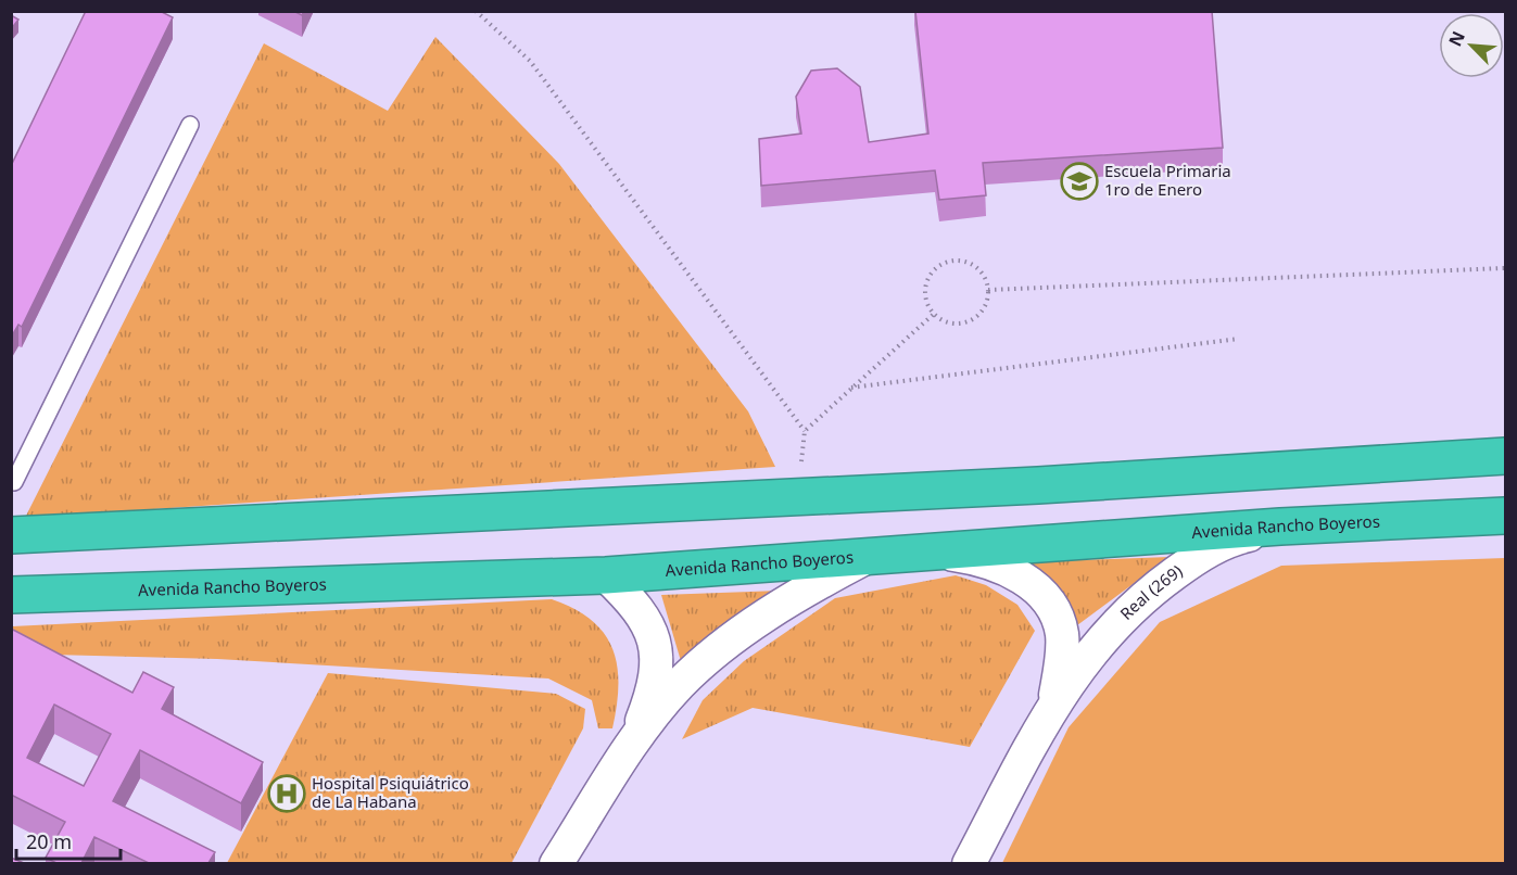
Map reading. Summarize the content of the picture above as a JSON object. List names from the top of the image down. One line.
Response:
{"streets":{"highway":["Avenida Rancho Boyeros"],"street":["Real (269)"]},"crossings":[["Avenida Rancho Boyeros","Real (269)"]],"places":{"school or university":["Escuela Primaria 1ro de Enero"],"hospital":["Hospital Psiquiátrico de La Habana"]},"scale_bar":"20 m","north":"top left"}
